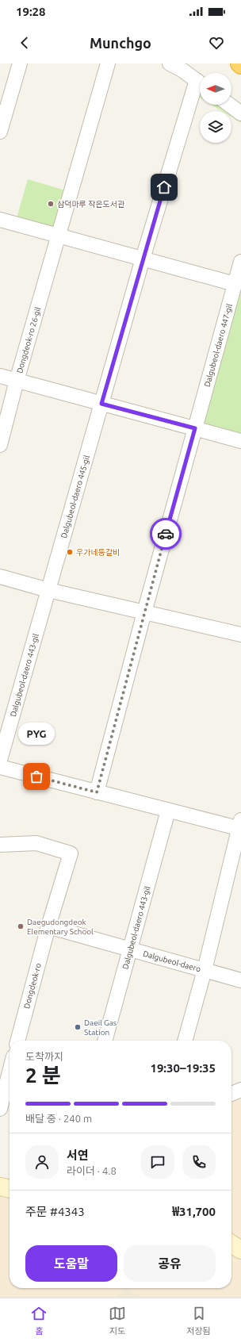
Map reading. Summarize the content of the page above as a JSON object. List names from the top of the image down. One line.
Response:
{"streets":{"street":["Dongdeok-ro 26-gil","Dalgubeol-daero 447-gil","Dalgubeol-daero 445-gil","Dalgubeol-daero 443-gil","Dalgubeol-daero","Dongdeok-ro"]},"crossings":[["Dalgubeol-daero 445-gil","Dalgubeol-daero 443-gil"],["Dalgubeol-daero 443-gil","Dalgubeol-daero"],["Dalgubeol-daero","Dongdeok-ro"]],"places":["삼덕마루 작은도서관","우가네등갈비","PYG","Daegudongdeok Elementary School","Daeil Gas Station"],"north":"left","page":{"status":"19:28","header":"Munchgo","bubble":"PYG","heading":["2 분","도착까지","19:30–19:35"],"panel":["서연","라이더 · 4.8","주문 #4343","₩31,700"],"bar":"배달 중 · 240 m","buttons":["도움말","공유"],"tabs":["홈","지도","저장됨"]}}
